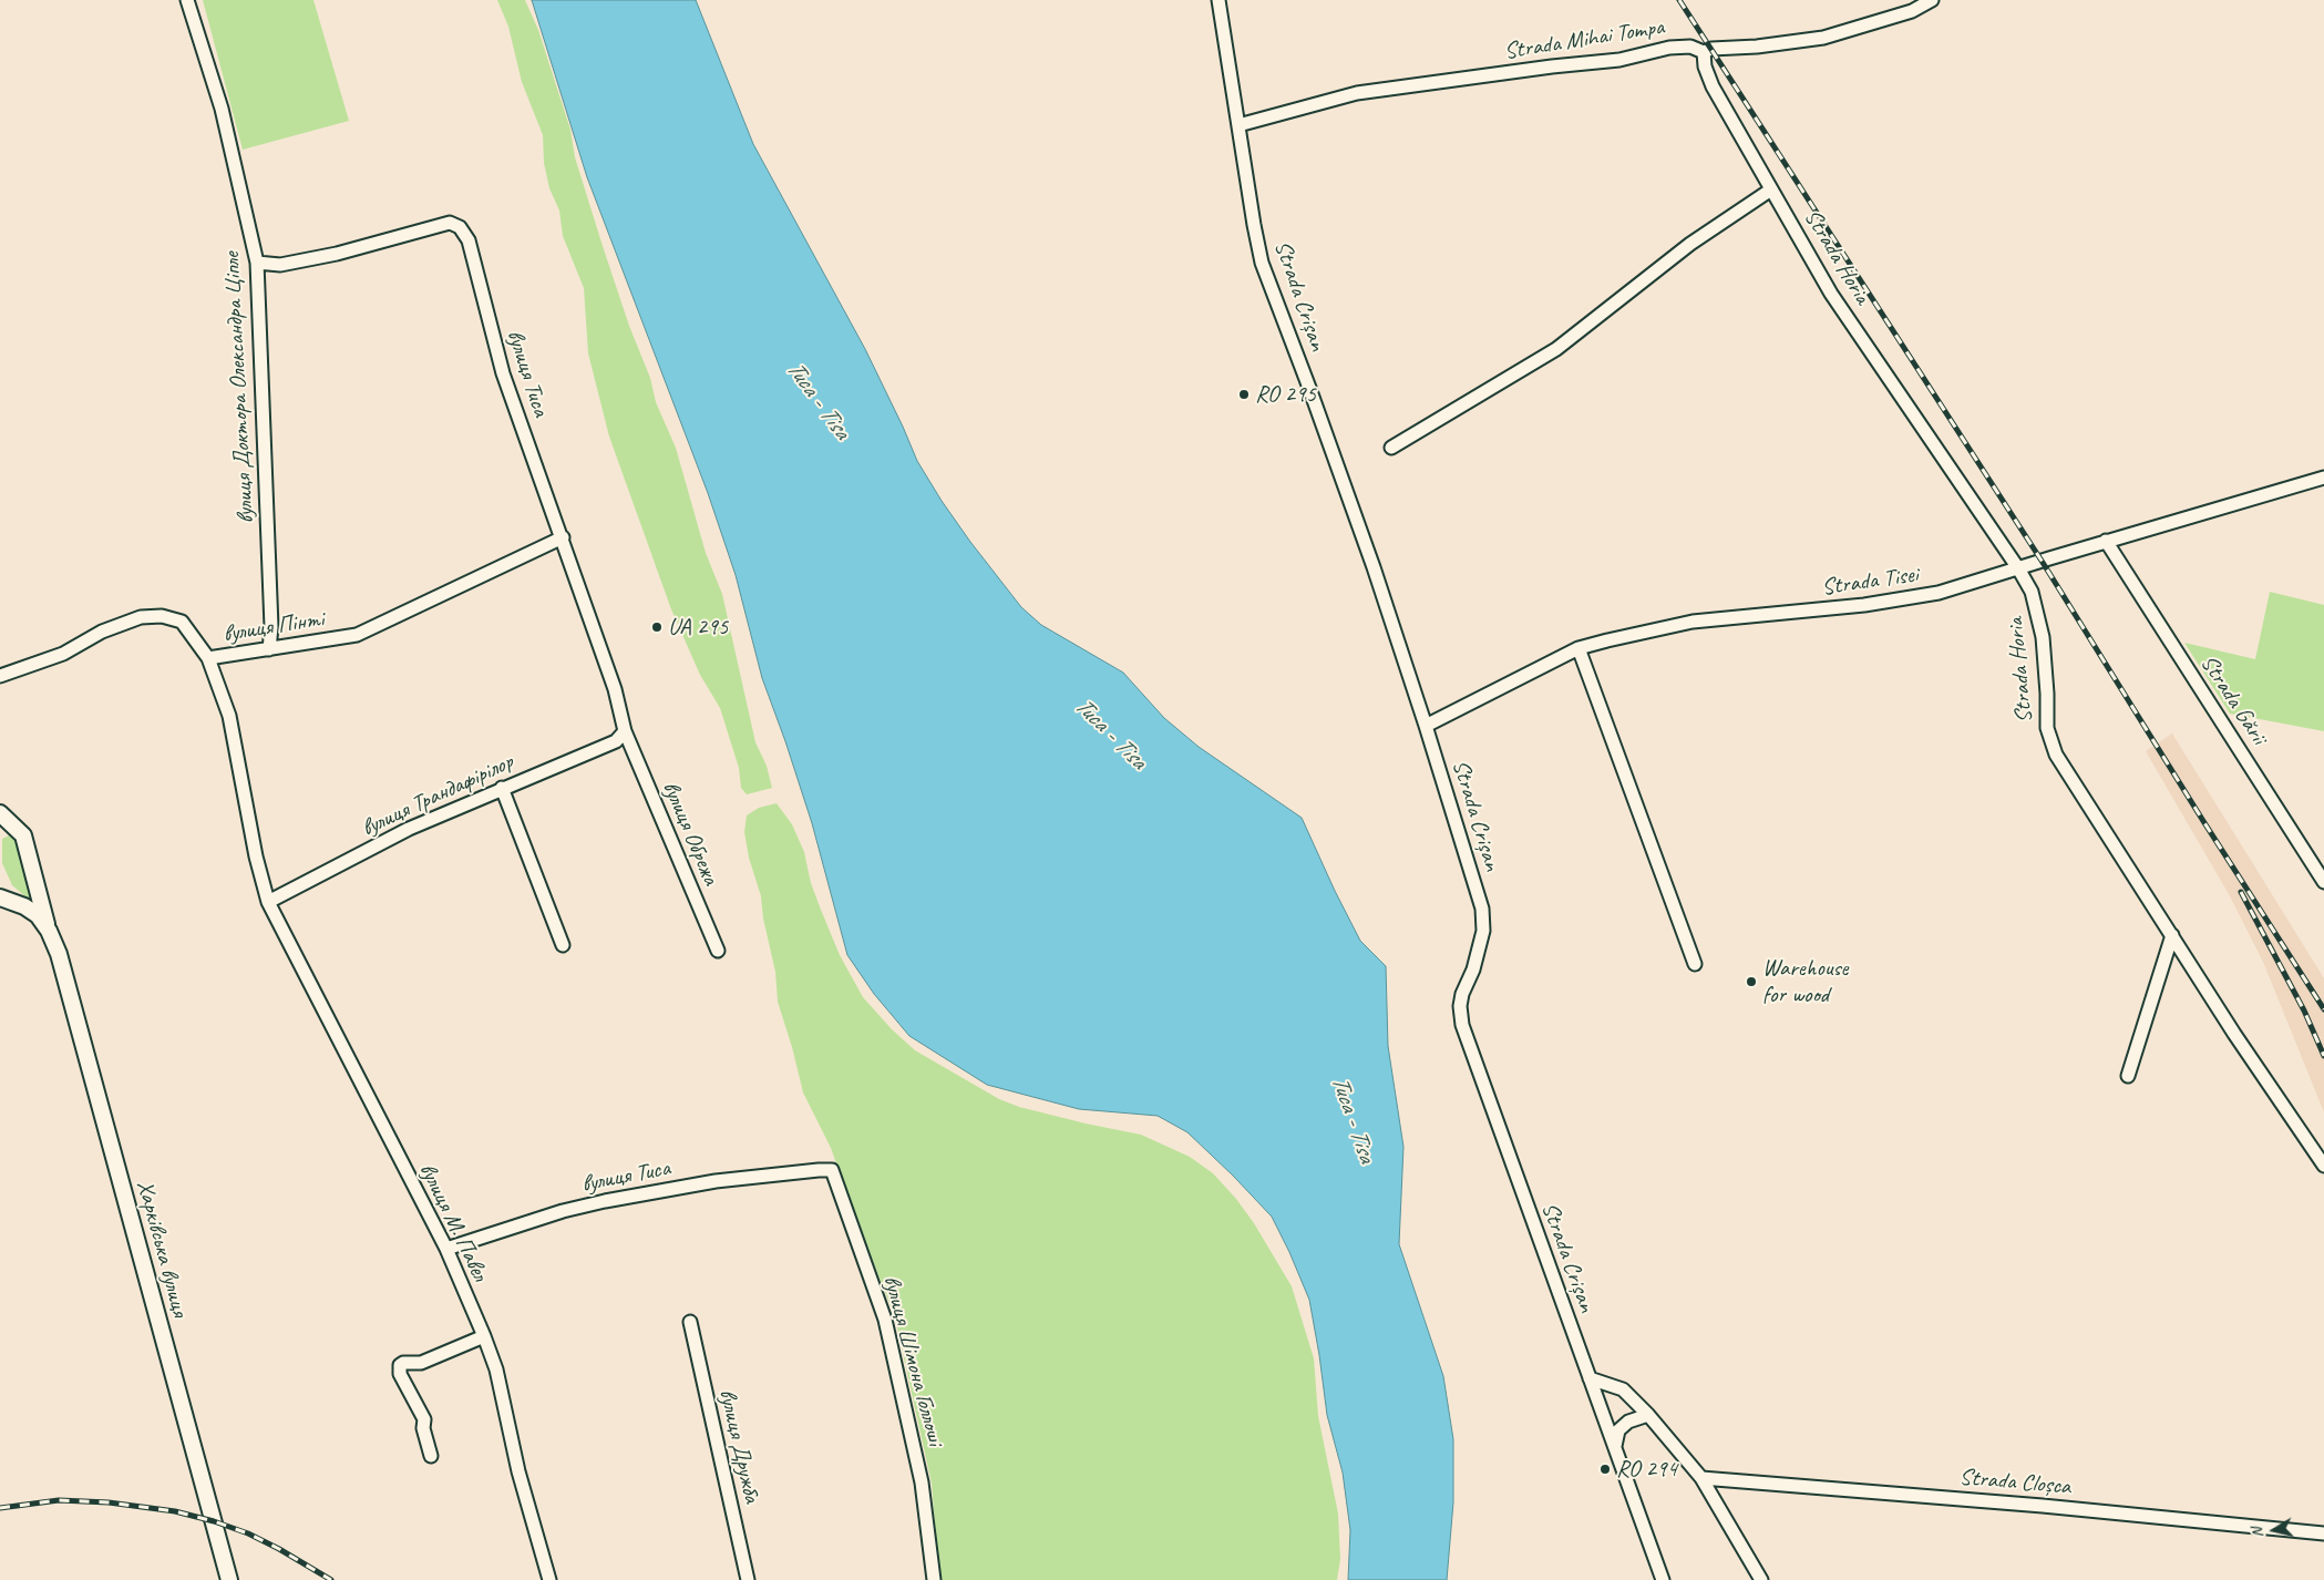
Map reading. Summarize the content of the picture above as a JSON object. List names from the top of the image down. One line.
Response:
{"streets":{"street":["Strada Mihai Tompa","Strada Horia","Strada Crișan","вулиця Тиса","вулиця Доктора Олександра Ціпле","Strada Tisei","вулиця Пінті","Strada Gării","вулиця Трандафірілор","вулиця Обрежа","вулиця М. Павел","Харківська вулиця","вулиця Шімона Голлоші","вулиця Дружба","Strada Cloșca"]},"crossings":[["Strada Mihai Tompa","Strada Horia"],["Strada Mihai Tompa","Strada Crișan"],["Strada Horia","Strada Tisei"],["Strada Crișan","Strada Tisei"],["вулиця Тиса","вулиця Доктора Олександра Ціпле"],["вулиця Тиса","вулиця Пінті"],["вулиця Тиса","вулиця Трандафірілор"],["вулиця Тиса","вулиця Обрежа"],["вулиця Тиса","вулиця М. Павел"],["вулиця Тиса","вулиця Шімона Голлоші"],["вулиця Доктора Олександра Ціпле","вулиця Пінті"],["Strada Tisei","Strada Gării"],["вулиця Трандафірілор","вулиця Обрежа"],["вулиця Трандафірілор","вулиця М. Павел"]],"water":["Тиса - Tisa"],"places":["RO 295","UA 295","Warehouse for wood","RO 294"],"north":"left"}
